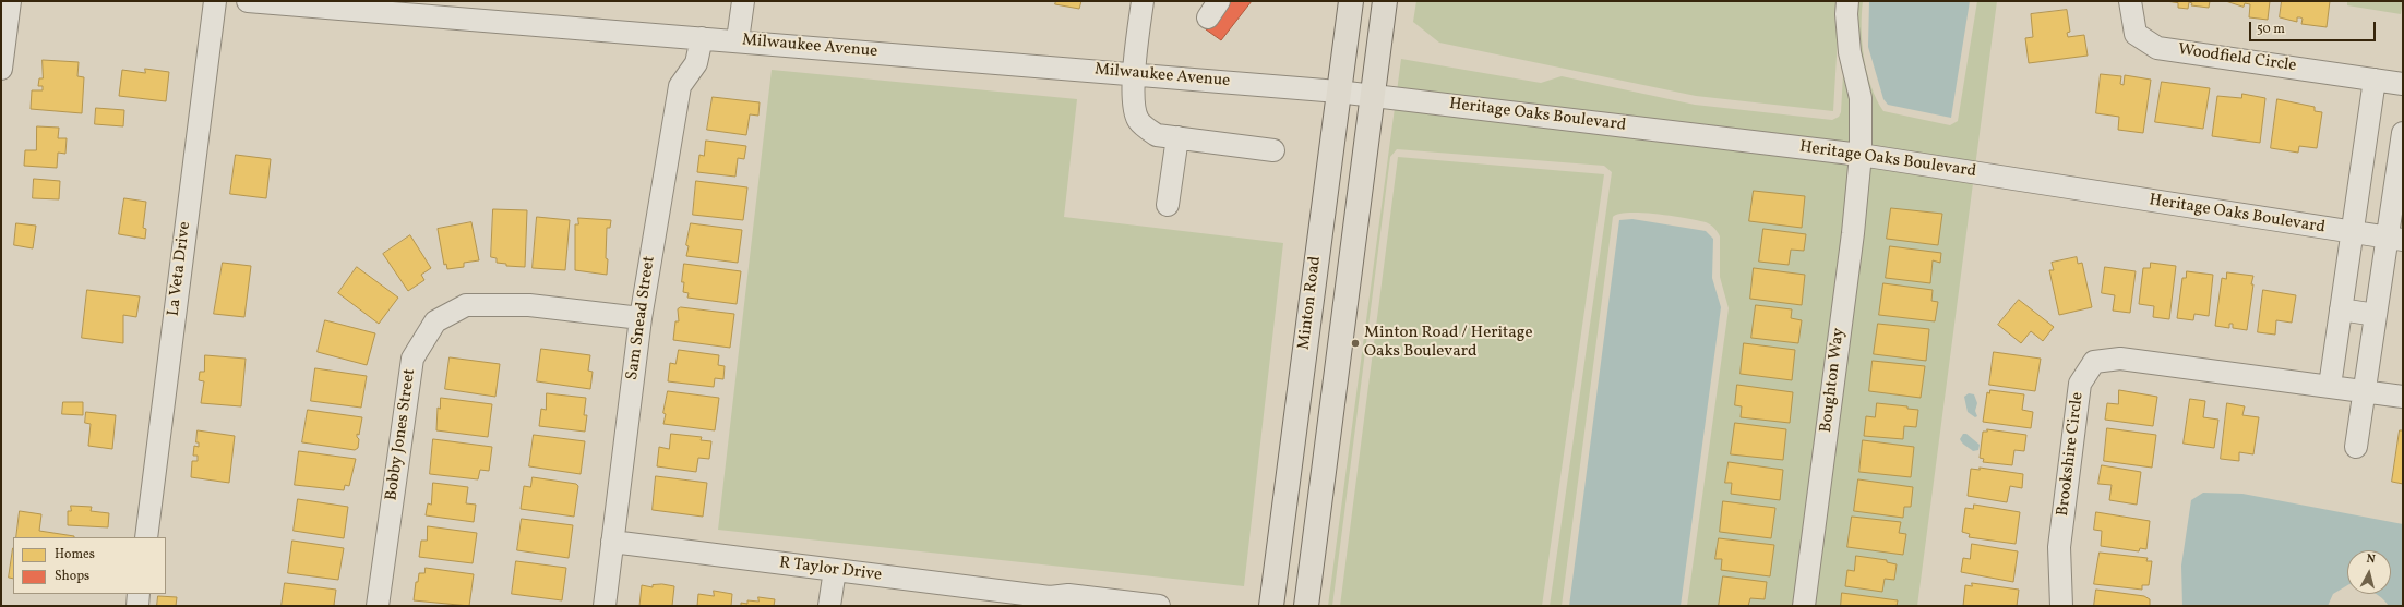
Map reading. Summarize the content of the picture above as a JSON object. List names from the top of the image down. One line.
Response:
{"streets":{"main road":["Minton Road"],"street":["Milwaukee Avenue","Woodfield Circle","Heritage Oaks Boulevard","La Veta Drive","Sam Snead Street","Boughton Way","Bobby Jones Street","Brookshire Circle","R Taylor Drive"]},"crossings":[["Milwaukee Avenue","Heritage Oaks Boulevard"],["Milwaukee Avenue","Minton Road"],["Milwaukee Avenue","Sam Snead Street"],["Heritage Oaks Boulevard","Minton Road"],["Heritage Oaks Boulevard","Boughton Way"],["Sam Snead Street","Bobby Jones Street"],["Sam Snead Street","R Taylor Drive"]],"places":["Minton Road / Heritage Oaks Boulevard"],"legend":["Homes","Shops"],"scale_bar":"50 m","north":"top"}
